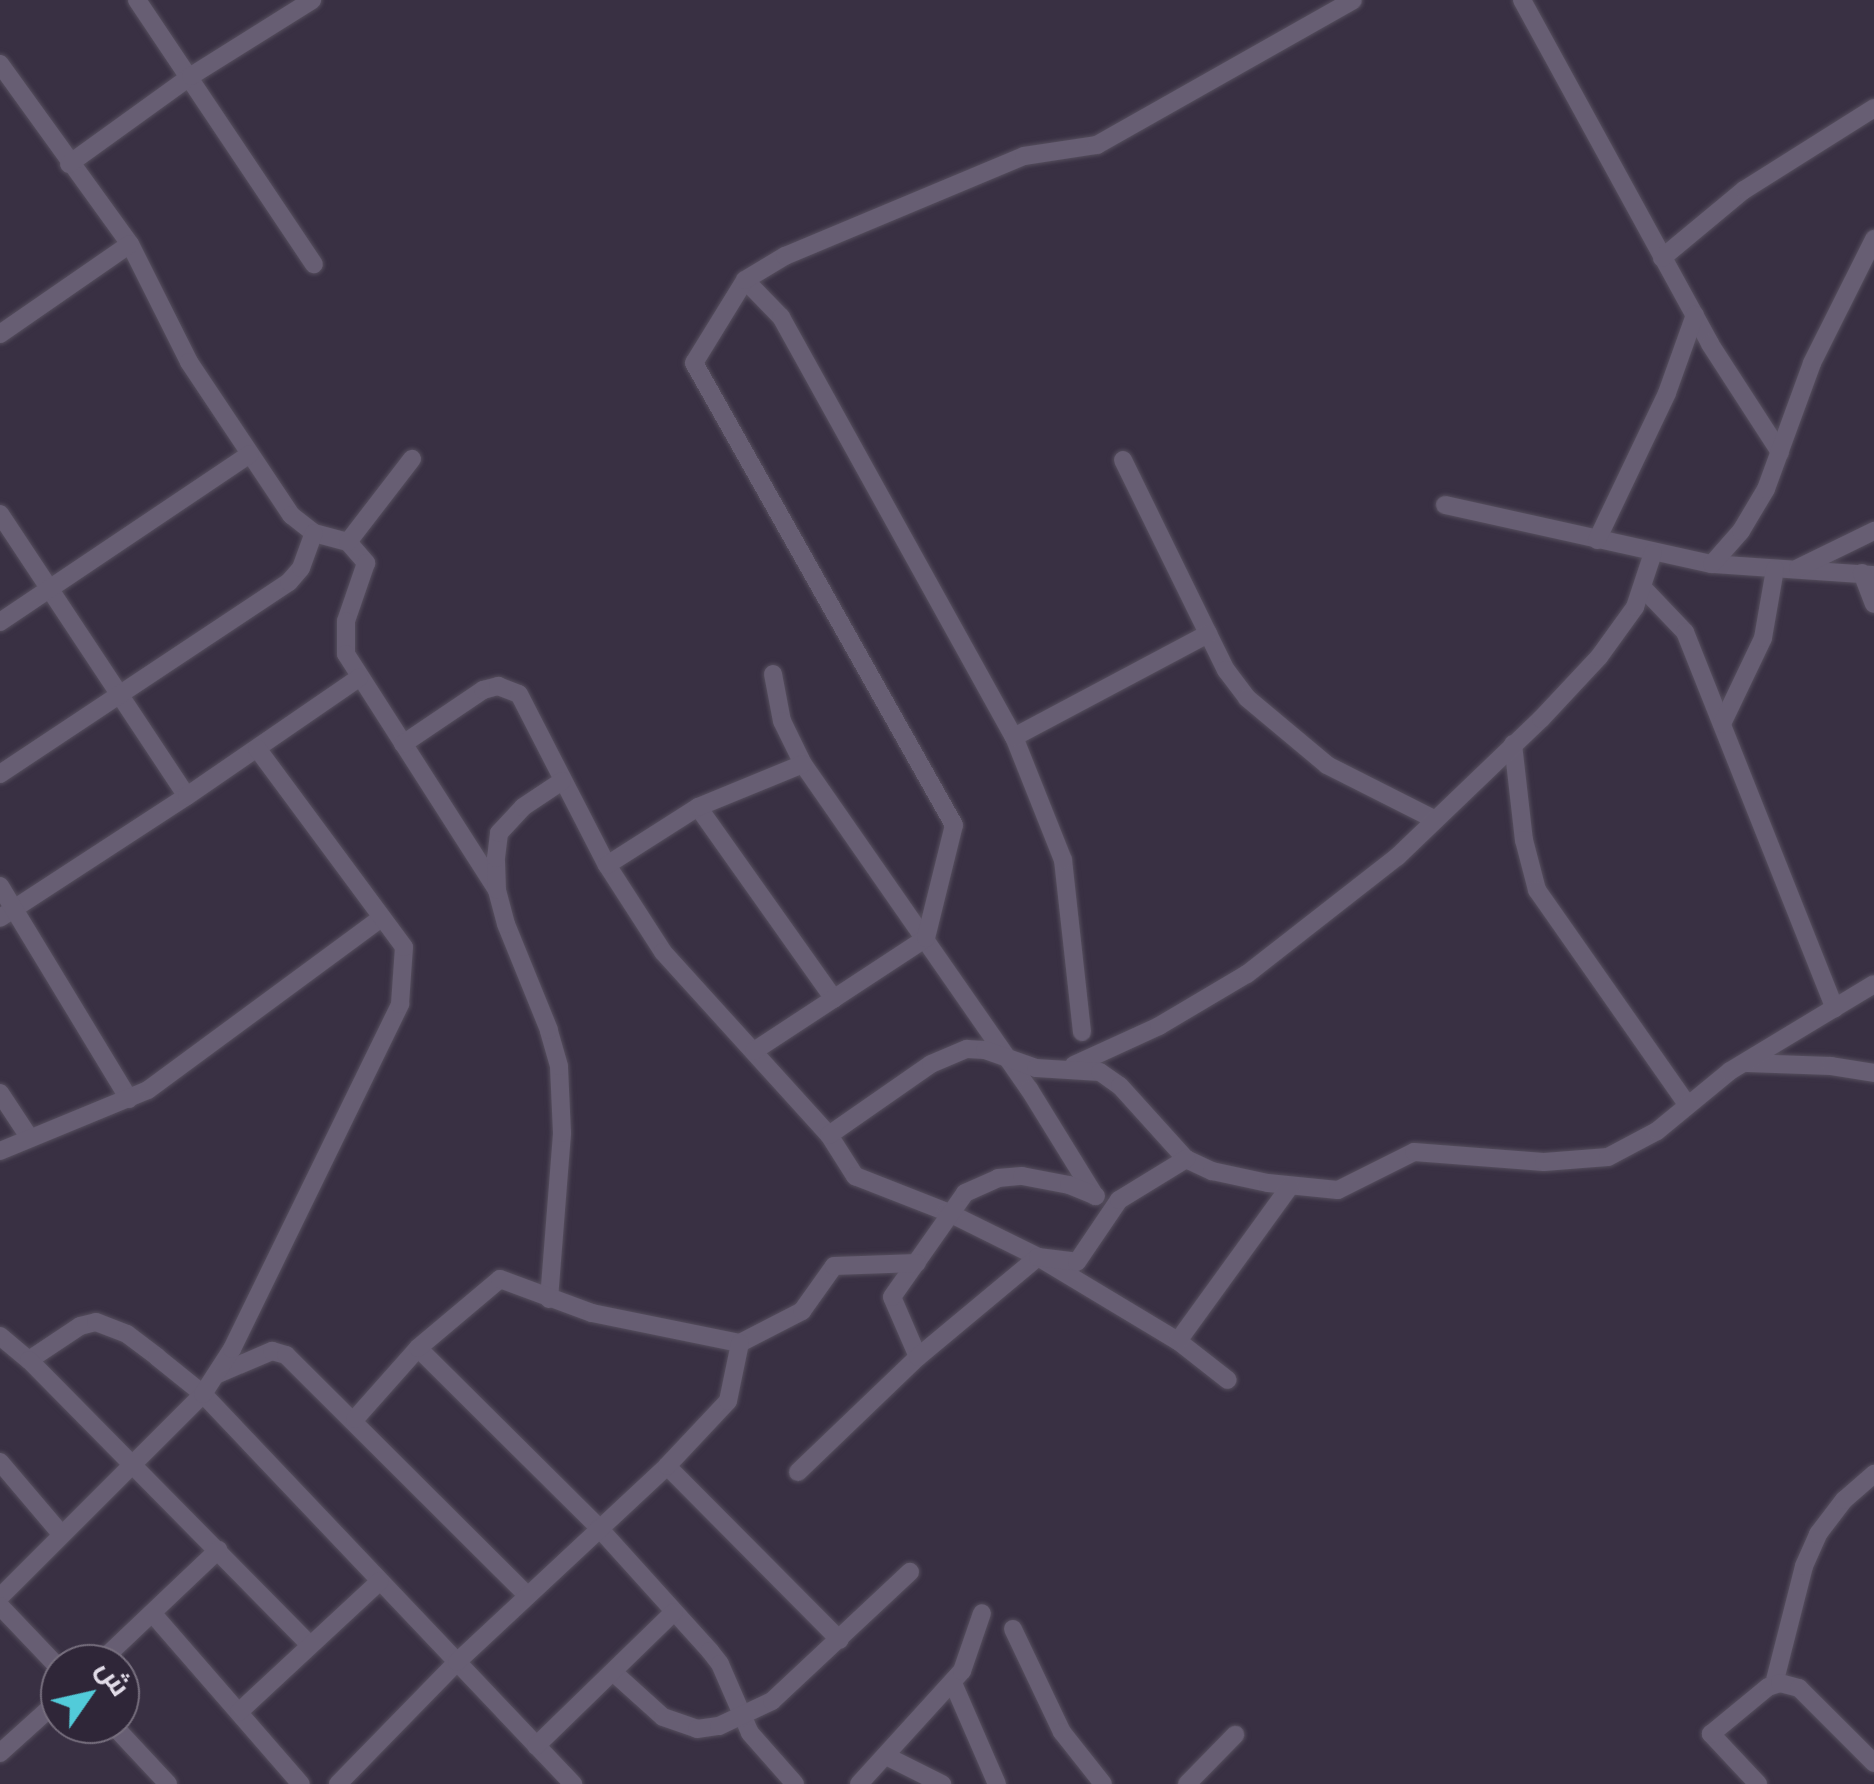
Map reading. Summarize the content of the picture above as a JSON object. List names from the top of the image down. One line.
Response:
{"north":"top right"}
